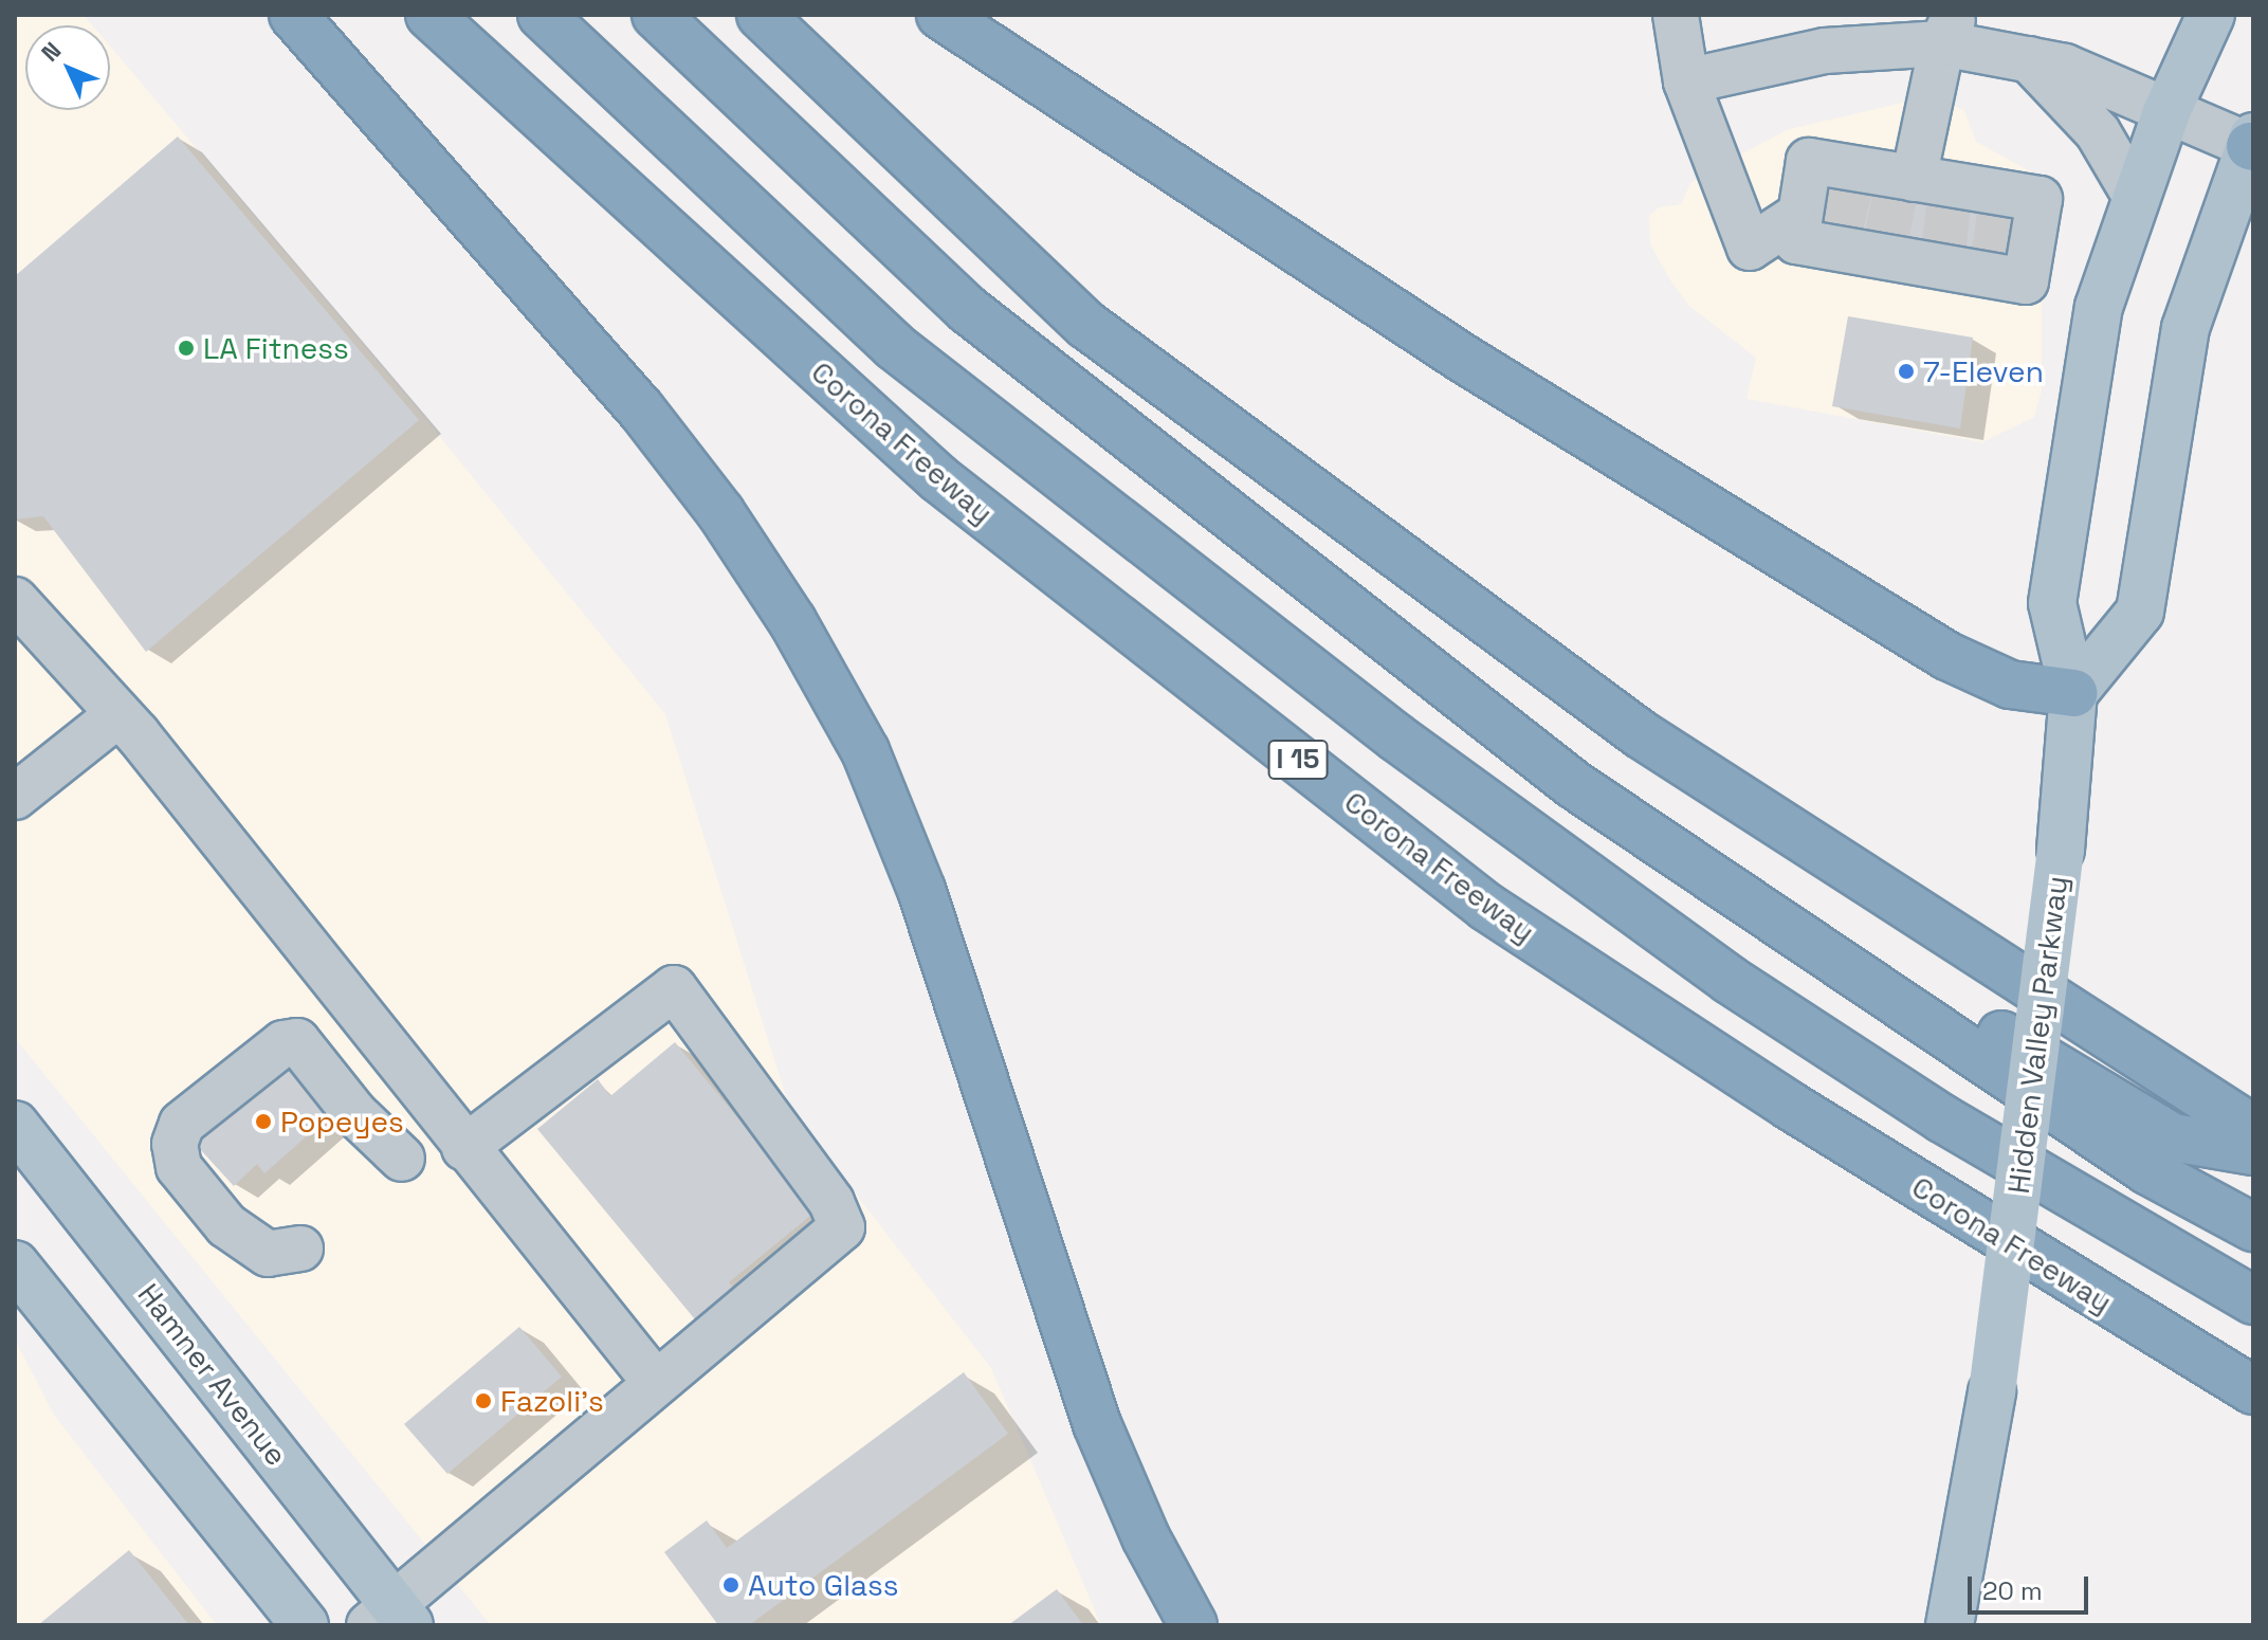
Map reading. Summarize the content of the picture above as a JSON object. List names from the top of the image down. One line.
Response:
{"streets":{"highway":["Corona Freeway","I 15"],"main road":["Hidden Valley Parkway","Hamner Avenue"]},"places":["LA Fitness","7-Eleven","Popeyes","Fazoli's","Auto Glass"],"scale_bar":"20 m","north":"top left"}
